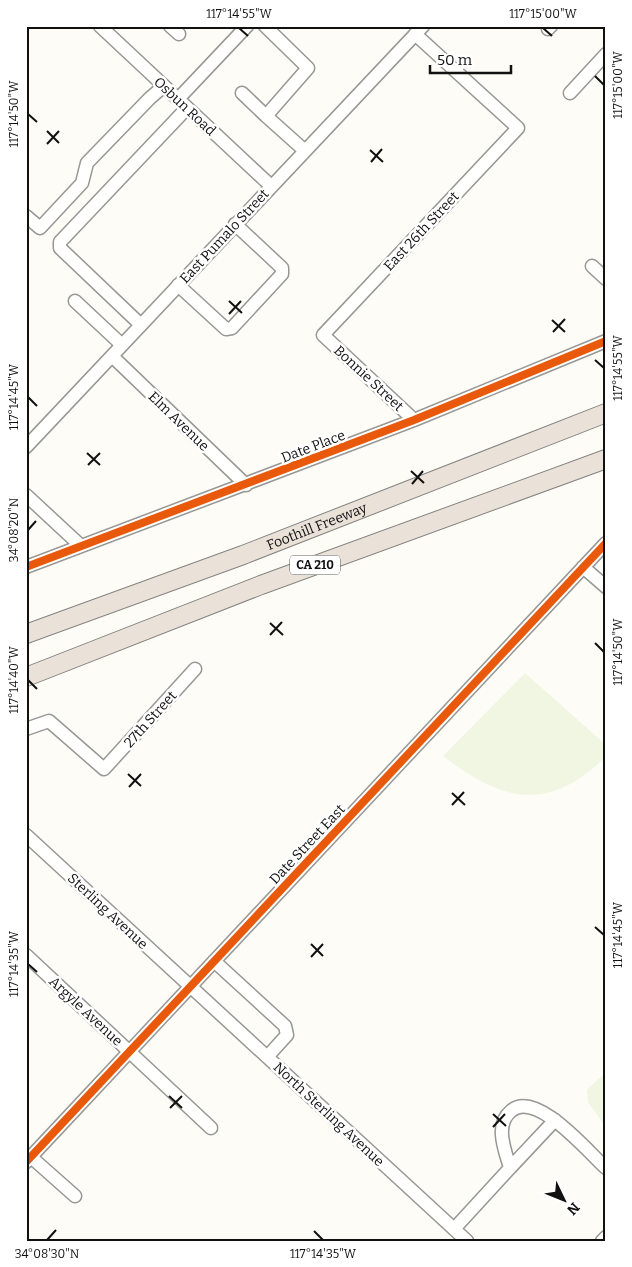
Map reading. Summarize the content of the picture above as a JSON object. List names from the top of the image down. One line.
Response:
{"streets":{"highway":["Foothill Freeway","CA 210"],"street":["Osbun Road","East 26th Street","East Pumalo Street","Bonnie Street","Elm Avenue","Date Place","27th Street","Date Street East","Sterling Avenue","Argyle Avenue","North Sterling Avenue"]},"crossings":[["Osbun Road","East Pumalo Street"],["East 26th Street","East Pumalo Street"],["East 26th Street","Bonnie Street"],["East Pumalo Street","Elm Avenue"],["Bonnie Street","Date Place"],["Elm Avenue","Date Place"],["Date Street East","Sterling Avenue"],["Date Street East","Argyle Avenue"],["Date Street East","North Sterling Avenue"],["Sterling Avenue","North Sterling Avenue"]],"scale_bar":"50 m","north":"bottom right","coordinates":["117°14'55\"W","117°15'00\"W","117°14'50\"W","117°14'45\"W","34°08'20\"N","117°14'40\"W","117°14'35\"W","34°08'30\"N"]}
